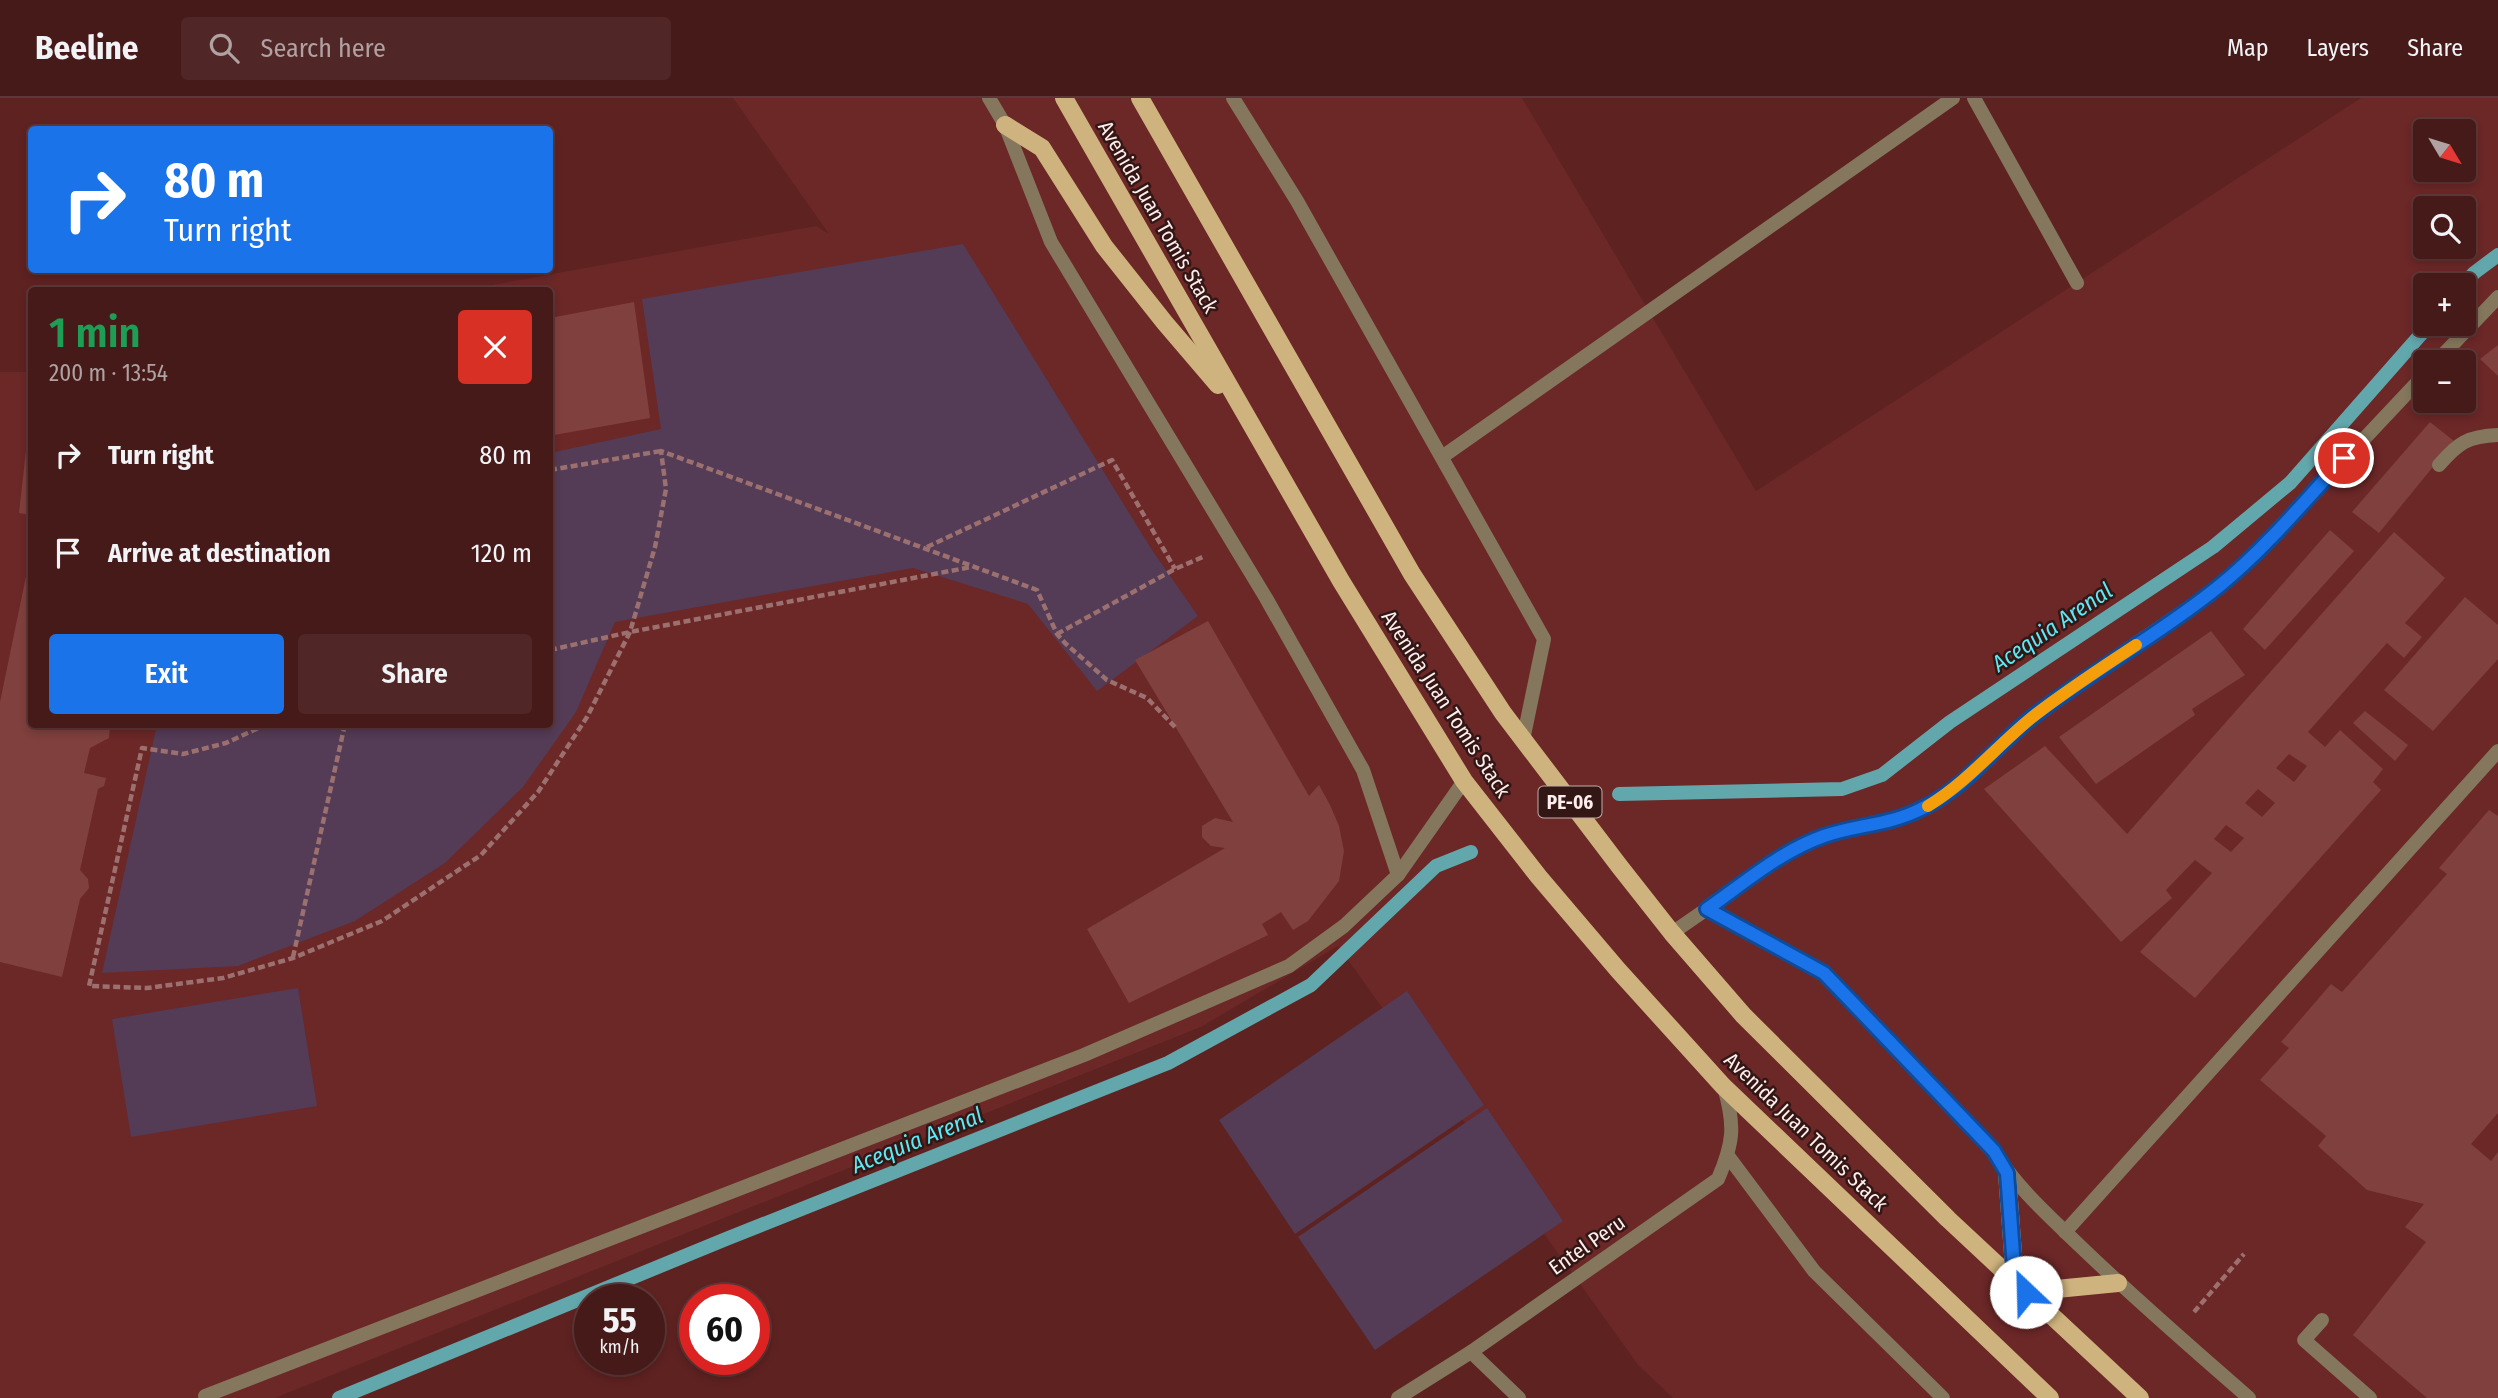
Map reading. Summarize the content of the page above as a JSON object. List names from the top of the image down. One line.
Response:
{"streets":{"main road":["Avenida Juan Tomis Stack","PE-06"],"street":["Entel Peru"]},"crossings":[["Avenida Juan Tomis Stack","Entel Peru"]],"water":["Acequia Arenal"],"north":"bottom right","page":{"header":"Beeline","search":"Search here","nav":["Map","Layers","Share"],"map_buttons":["+","−"],"turn":["80 m","Turn right"],"heading":["1 min","200 m · 13:54"],"list":[{"name":"Turn right","value":"80 m"},{"name":"Arrive at destination","value":"120 m"}],"buttons":["Exit","Share"],"speed":"55 km/h","limit":"60"}}
